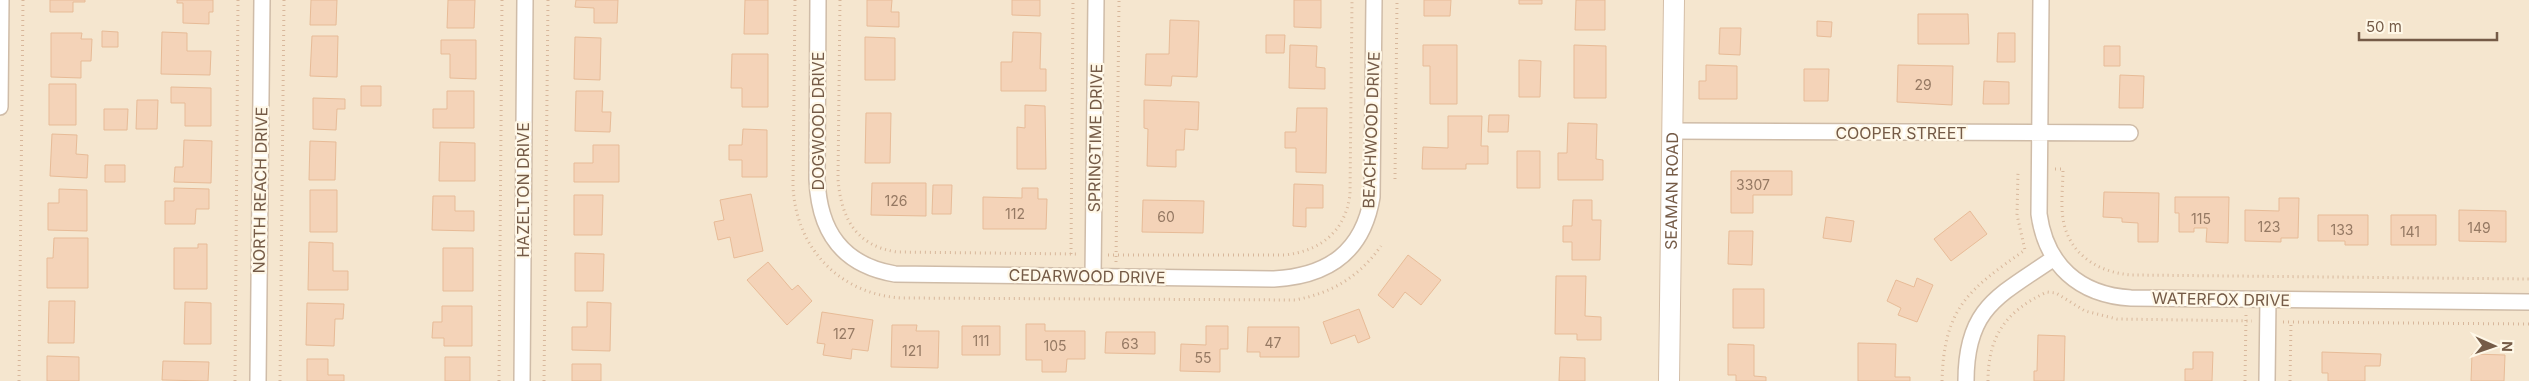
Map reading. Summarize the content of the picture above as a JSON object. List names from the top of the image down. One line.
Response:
{"streets":{"street":["DOGWOOD DRIVE","BEACHWOOD DRIVE","COOPER STREET","SPRINGTIME DRIVE","NORTH REACH DRIVE","HAZELTON DRIVE","SEAMAN ROAD","CEDARWOOD DRIVE","WATERFOX DRIVE"]},"crossings":[["DOGWOOD DRIVE","CEDARWOOD DRIVE"],["BEACHWOOD DRIVE","CEDARWOOD DRIVE"],["COOPER STREET","SEAMAN ROAD"],["COOPER STREET","WATERFOX DRIVE"],["SPRINGTIME DRIVE","CEDARWOOD DRIVE"]],"house_numbers":["29","3307","126","112","60","115","123","149","133","141","127","111","47","63","105","121","55"],"scale_bar":"50 m","north":"right"}
